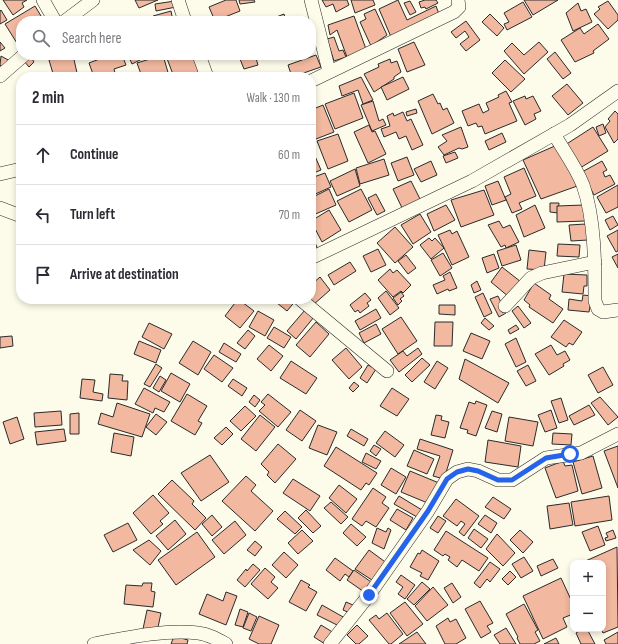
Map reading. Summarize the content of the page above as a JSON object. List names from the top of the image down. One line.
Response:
{"page":{"search":"Search here","heading":["2 min","Walk · 130 m"],"list":[["Continue","60 m"],["Turn left","70 m"],"Arrive at destination"],"map_buttons":["+","−"]}}
